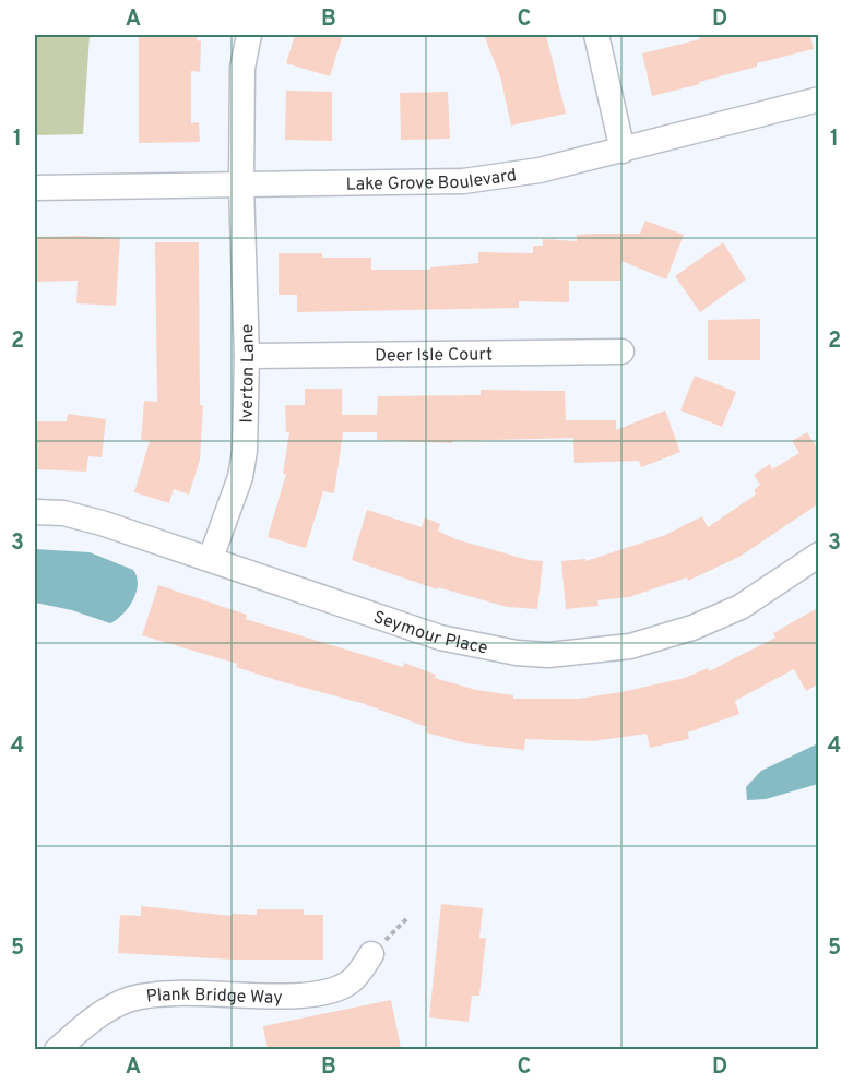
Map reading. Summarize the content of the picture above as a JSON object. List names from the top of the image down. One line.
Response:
{"streets":{"street":["Lake Grove Boulevard","Deer Isle Court","Iverton Lane","Seymour Place","Plank Bridge Way"]},"crossings":[["Lake Grove Boulevard","Iverton Lane"],["Deer Isle Court","Iverton Lane"],["Iverton Lane","Seymour Place"]],"grid":{"columns":["A","B","C","D"],"rows":["1","2","3","4","5"]}}
